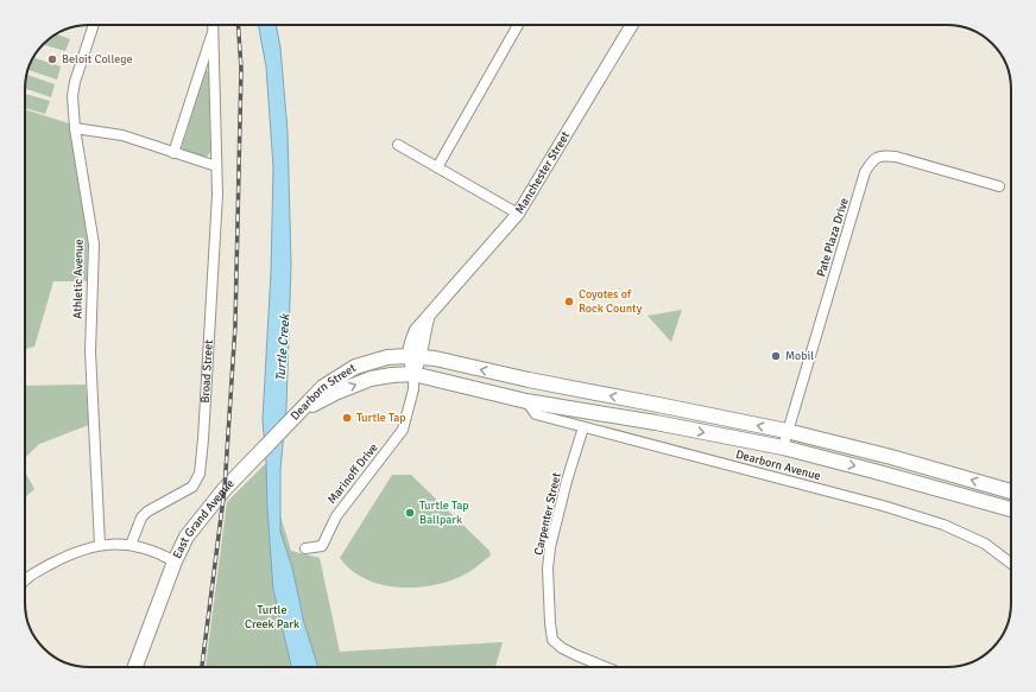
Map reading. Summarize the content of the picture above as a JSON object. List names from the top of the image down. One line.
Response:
{"streets":{"main road":["Dearborn Street","East Grand Avenue"],"street":["Manchester Street","Pate Plaza Drive","Athletic Avenue","Broad Street","Dearborn Avenue","Marinoff Drive","Carpenter Street"]},"crossings":[["Manchester Street","Dearborn Street"],["Manchester Street","Marinoff Drive"],["Pate Plaza Drive","Dearborn Street"],["Athletic Avenue","East Grand Avenue"],["Broad Street","East Grand Avenue"],["Dearborn Street","Dearborn Avenue"],["Dearborn Street","Marinoff Drive"],["Dearborn Street","East Grand Avenue"],["Dearborn Avenue","Carpenter Street"]],"water":["Turtle Creek"],"parks":["Turtle Creek Park"],"places":["Beloit College","Coyotes of Rock County","Mobil","Turtle Tap","Turtle Tap Ballpark"]}
